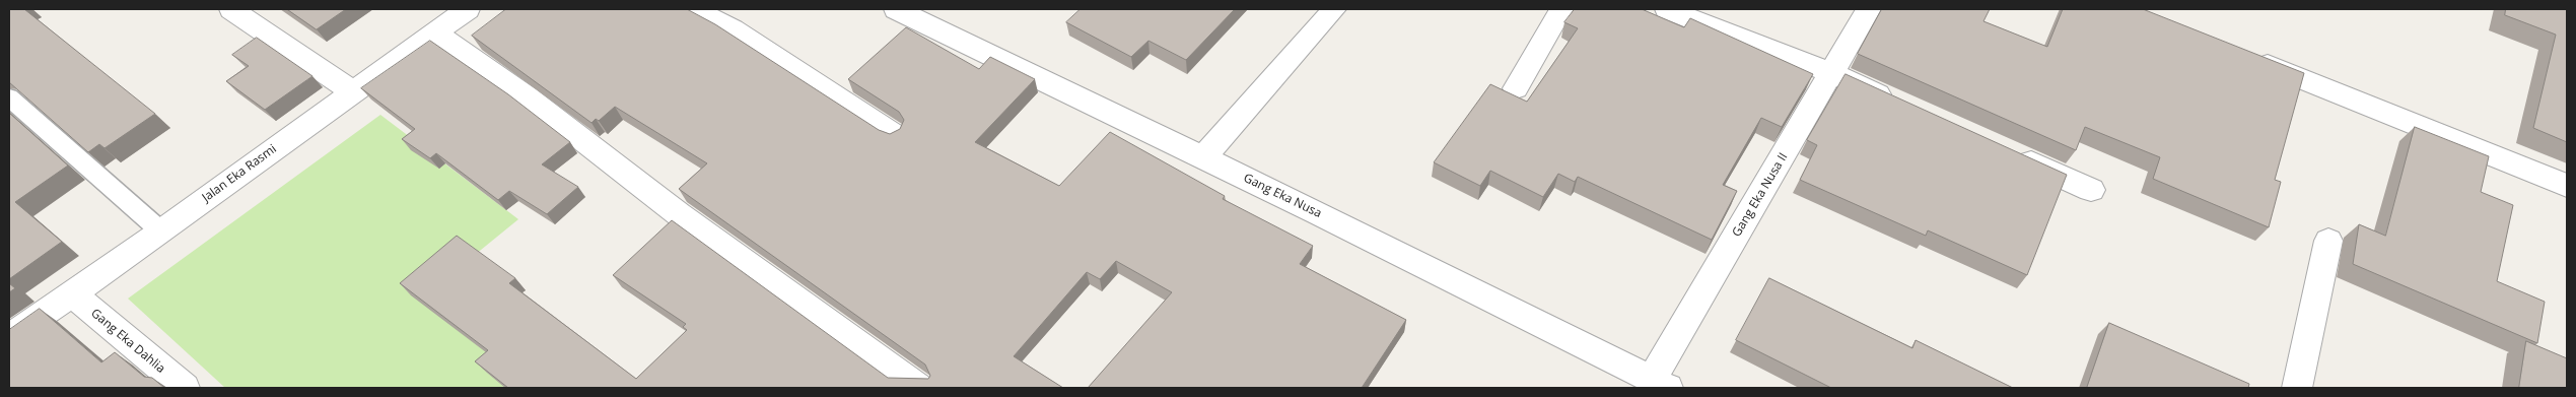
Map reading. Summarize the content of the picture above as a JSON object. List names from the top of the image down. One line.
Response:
{"streets":{"street":["Jalan Eka Rasmi","Gang Eka Nusa II","Gang Eka Nusa","Gang Eka Dahlia"]},"crossings":[["Jalan Eka Rasmi","Gang Eka Dahlia"],["Gang Eka Nusa II","Gang Eka Nusa"]]}
